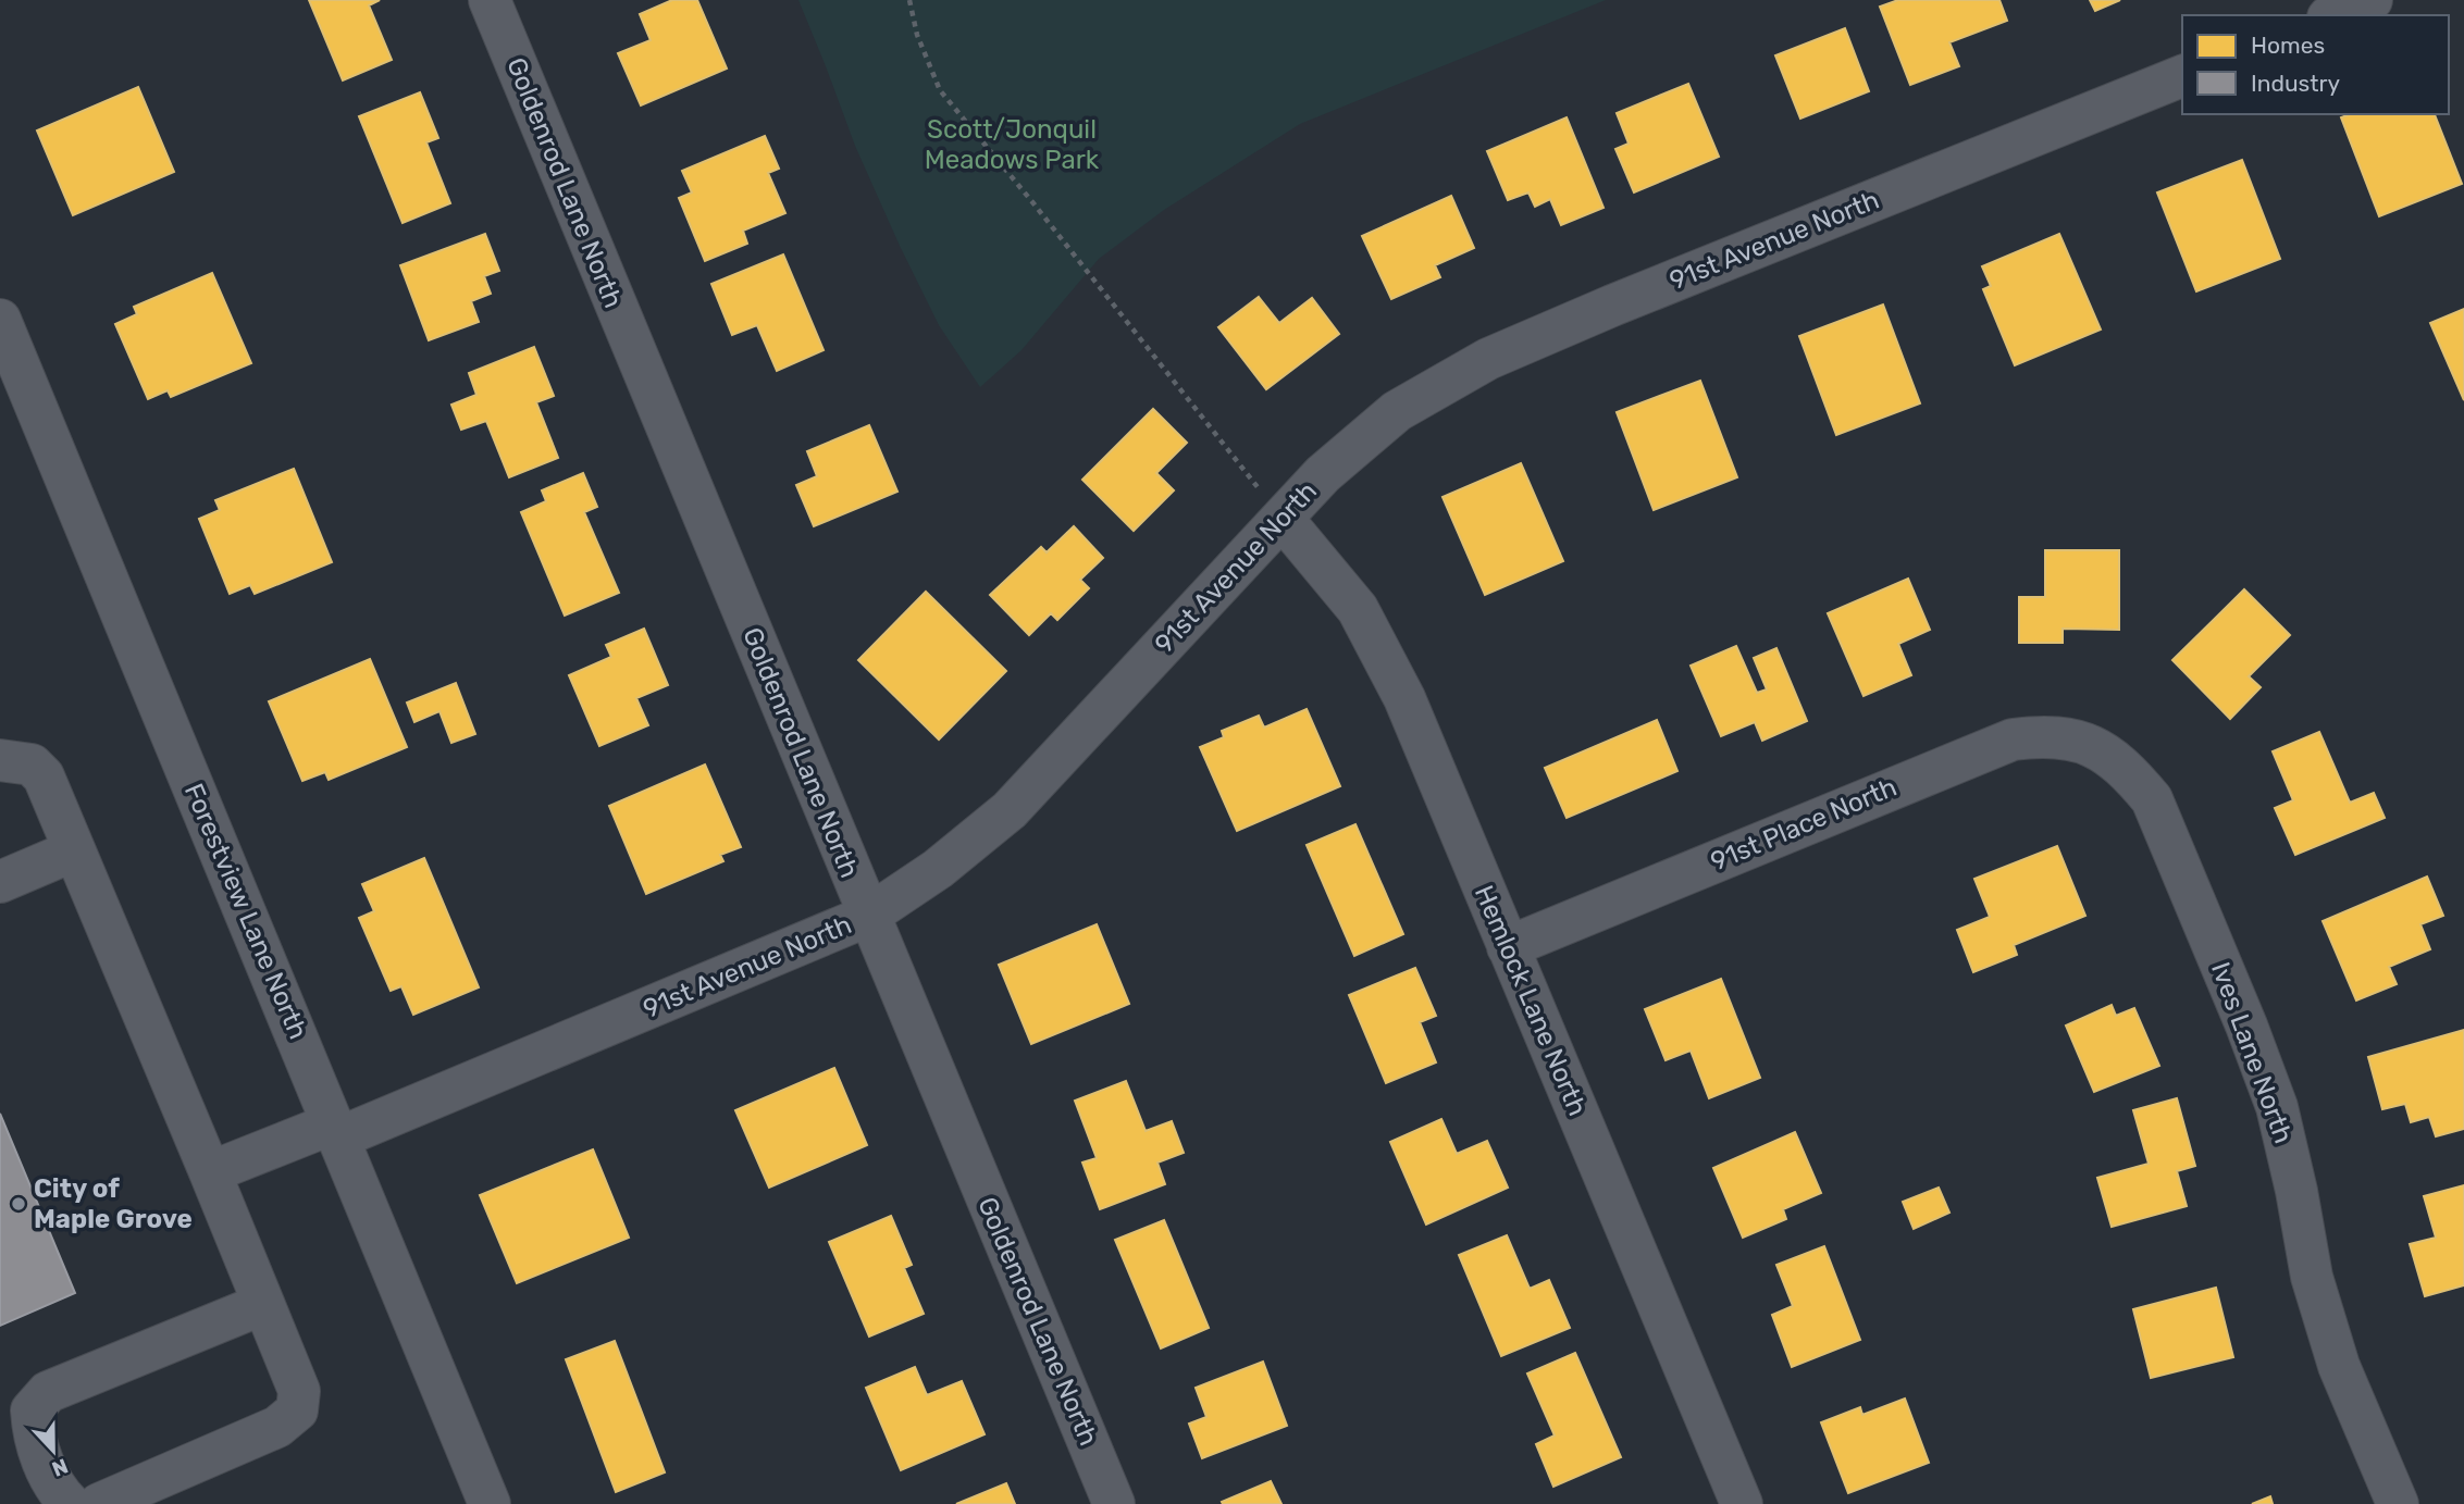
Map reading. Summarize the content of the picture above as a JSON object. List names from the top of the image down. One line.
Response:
{"streets":{"street":["Goldenrod Lane North","91st Avenue North","91st Place North","Forestview Lane North","Hemlock Lane North","Ives Lane North"]},"crossings":[["Goldenrod Lane North","91st Avenue North"],["91st Avenue North","Forestview Lane North"],["91st Avenue North","Hemlock Lane North"],["91st Place North","Hemlock Lane North"],["91st Place North","Ives Lane North"]],"parks":["Scott/Jonquil Meadows Park"],"places":["City of Maple Grove"],"legend":["Homes","Industry"],"north":"bottom"}
